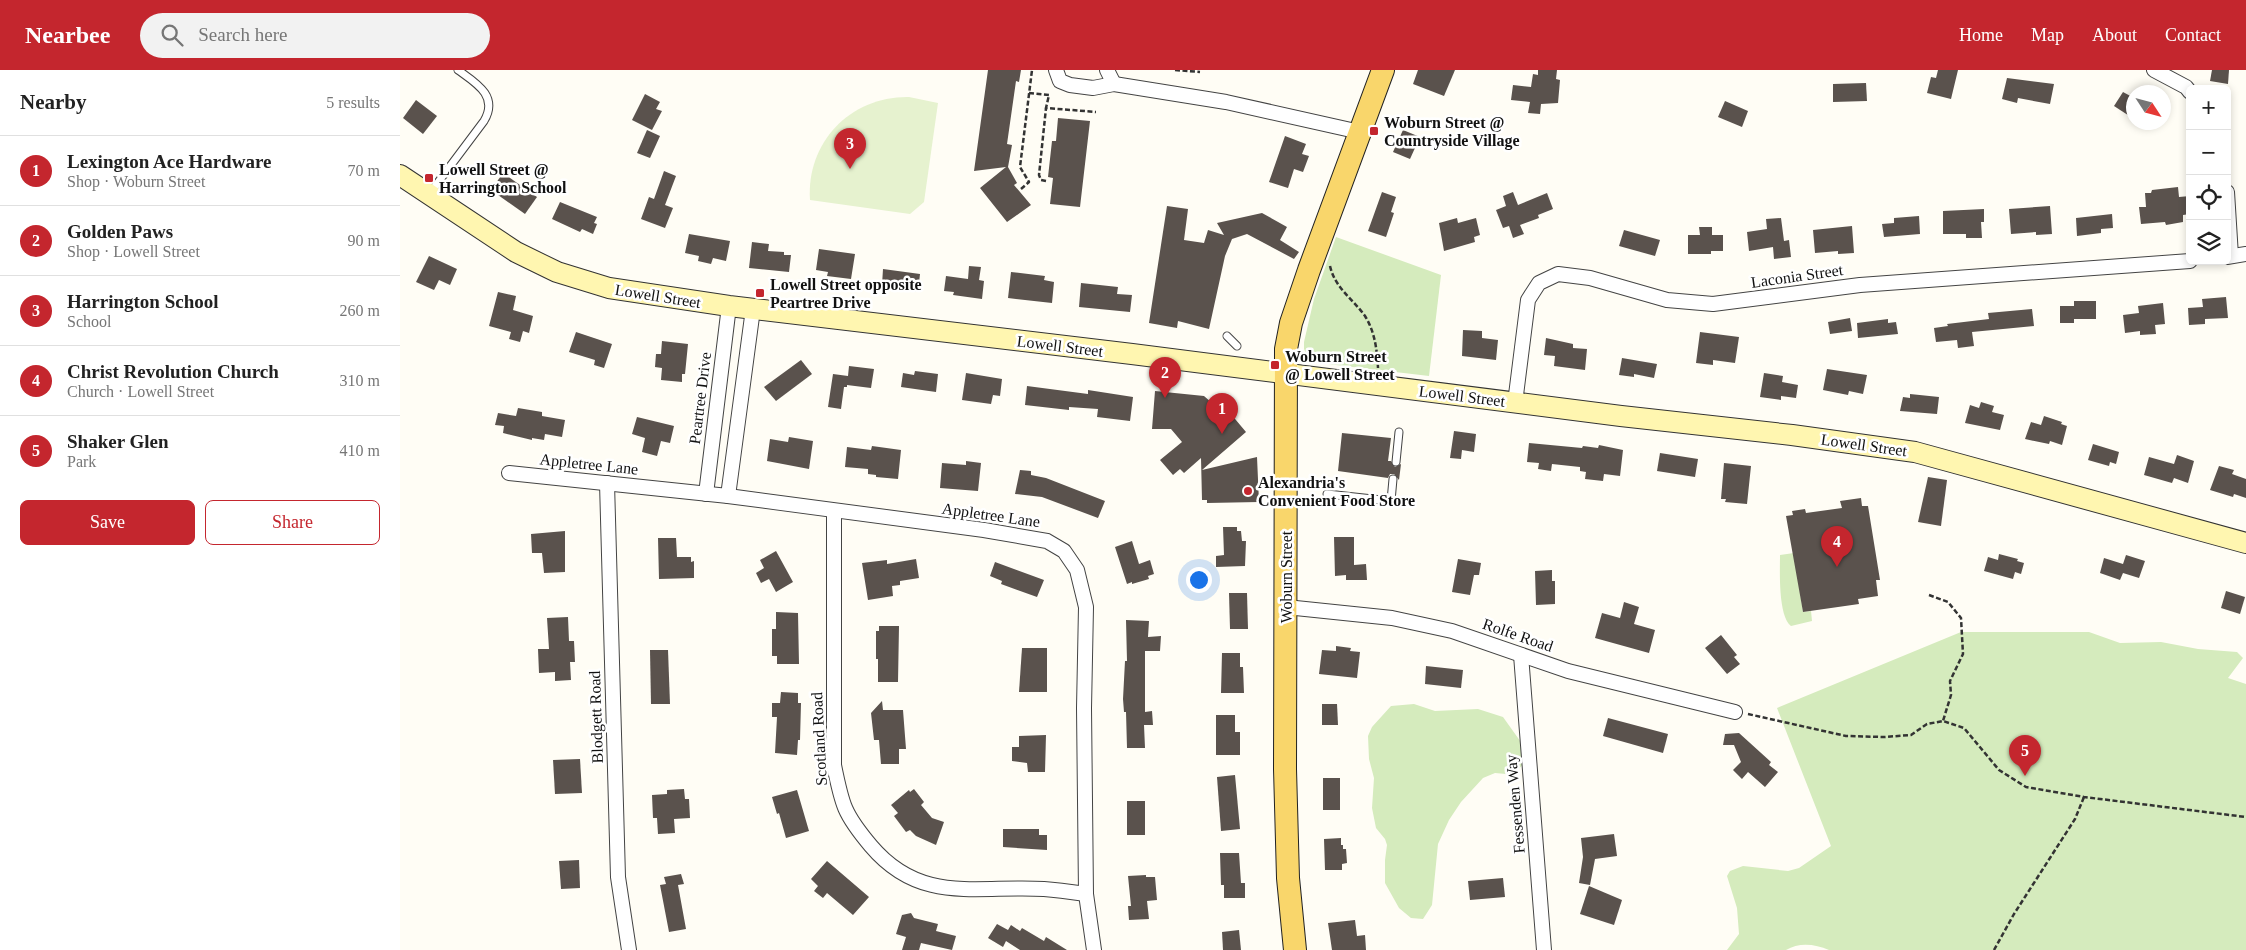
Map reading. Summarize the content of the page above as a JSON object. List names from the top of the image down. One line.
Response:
{"streets":{"main road":["Lowell Street","Woburn Street"],"street":["Laconia Street","Peartree Drive","Appletree Lane","Rolfe Road","Blodgett Road","Scotland Road","Fessenden Way"]},"crossings":[["Laconia Street","Lowell Street"],["Lowell Street","Peartree Drive"],["Lowell Street","Woburn Street"],["Peartree Drive","Appletree Lane"],["Appletree Lane","Blodgett Road"],["Appletree Lane","Scotland Road"],["Woburn Street","Rolfe Road"],["Rolfe Road","Fessenden Way"]],"places":{"transit":["Woburn Street @ Countryside Village","Lowell Street @ Harrington School","Lowell Street opposite Peartree Drive","Woburn Street @ Lowell Street"],"other":["Alexandria's Convenient Food Store"]},"north":"bottom right","page":{"header":"Nearbee","search":"Search here","nav":["Home","Map","About","Contact"],"heading":["Nearby","5 results"],"map_buttons":["+","−"],"pins":["3","2","1","4","5"],"list":[{"mark":"1","name":"Lexington Ace Hardware","note":"Shop · Woburn Street","value":"70 m"},{"mark":"2","name":"Golden Paws","note":"Shop · Lowell Street","value":"90 m"},{"mark":"3","name":"Harrington School","note":"School","value":"260 m"},{"mark":"4","name":"Christ Revolution Church","note":"Church · Lowell Street","value":"310 m"},{"mark":"5","name":"Shaker Glen","note":"Park","value":"410 m"}],"buttons":["Save","Share"]}}
